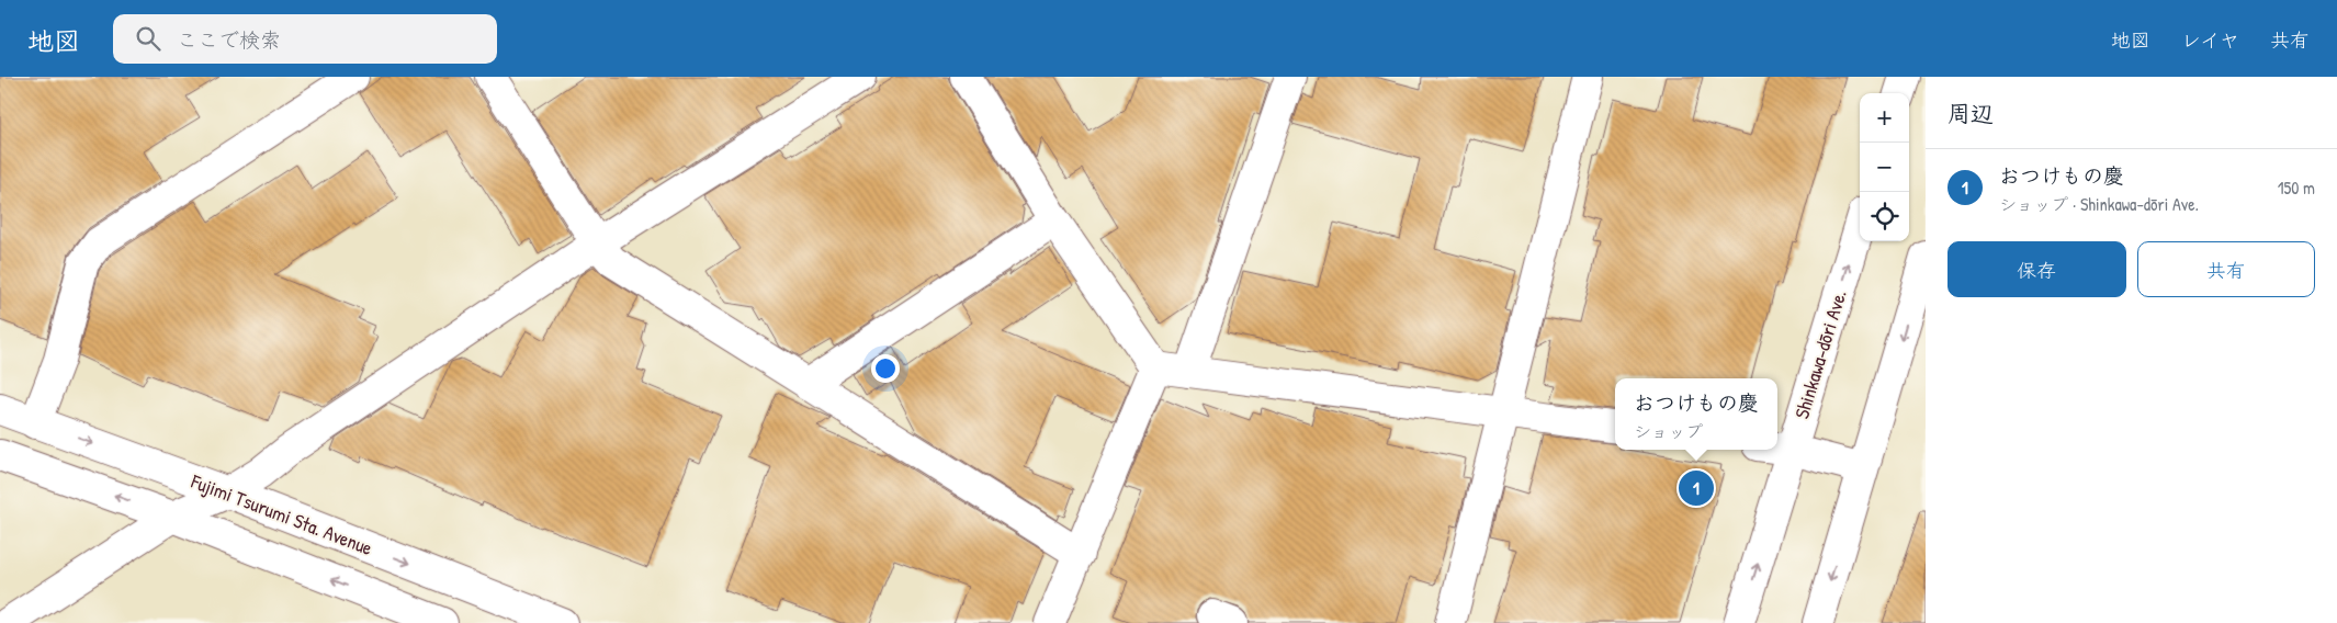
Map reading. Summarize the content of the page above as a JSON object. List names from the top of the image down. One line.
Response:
{"streets":{"street":["Shinkawa-dōri Ave.","Fujimi Tsurumi Sta. Avenue"]},"page":{"header":"地図","search":"ここで検索","nav":["地図","レイヤ","共有"],"heading":"周辺","map_buttons":["+","−"],"list":[{"mark":"1","name":"おつけもの慶","note":"ショップ · Shinkawa-dōri Ave.","value":"150 m"}],"buttons":["保存","共有"],"popup":["おつけもの慶","ショップ"],"pins":"1"}}
